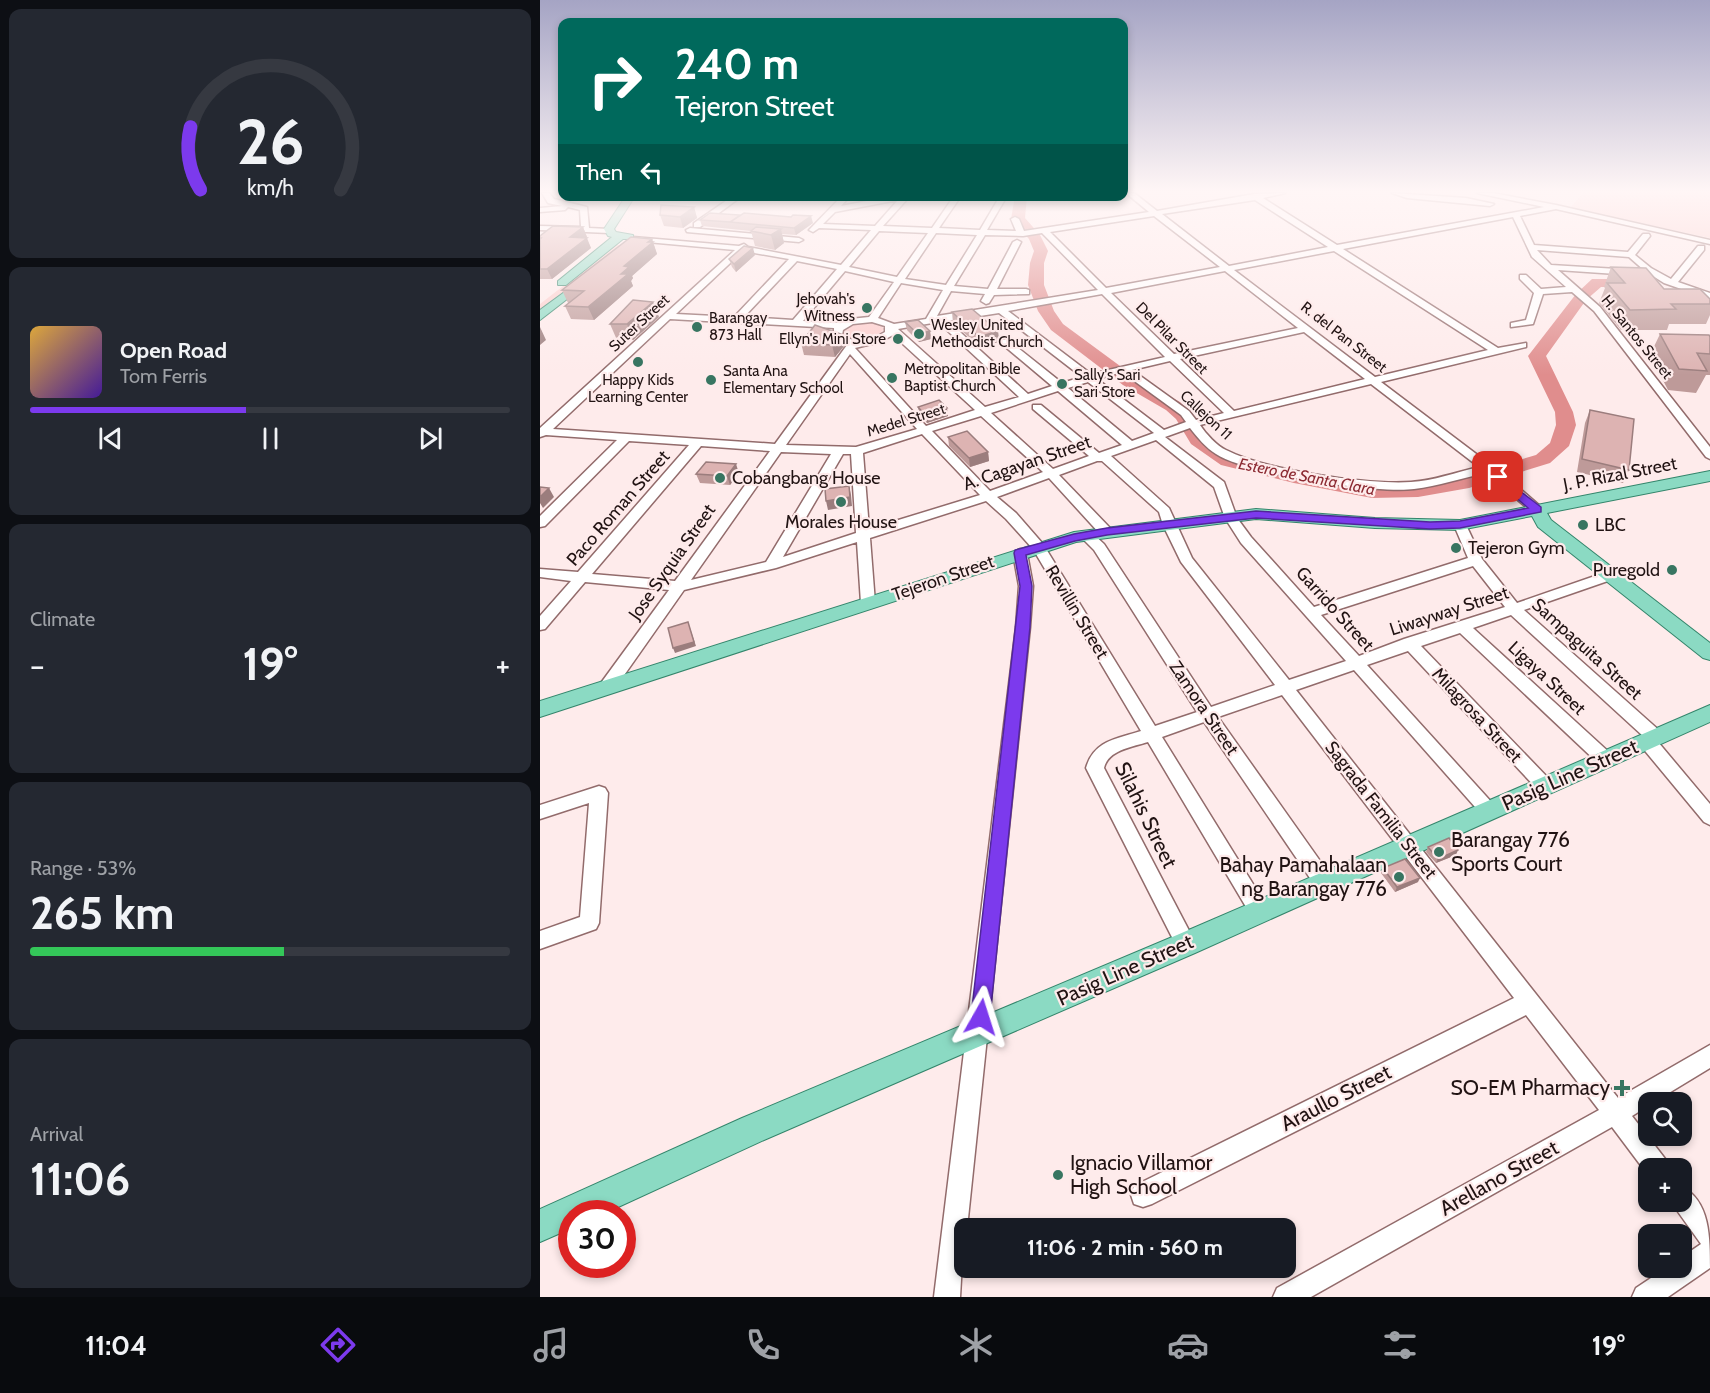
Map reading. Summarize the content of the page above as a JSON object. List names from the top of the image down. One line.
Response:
{"streets":{"main road":["J. P. Rizal Street","Tejeron Street","Pasig Line Street"],"street":["Suter Street","R. del Pan Street","H. Santos Street","Del Pilar Street","Callejon 11","Medel Street","A. Cagayan Street","Paco Roman Street","Jose Syquia Street","Garrido Street","Liwayway Street","Revillin Street","Sampaguita Street","Ligaya Street","Zamora Street","Milagrosa Street","Sagrada Familia Street","Silahis Street","Araullo Street","Arellano Street"]},"crossings":[["Suter Street","Medel Street"],["R. del Pan Street","Callejon 11"],["R. del Pan Street","Medel Street"],["R. del Pan Street","A. Cagayan Street"],["R. del Pan Street","J. P. Rizal Street"],["R. del Pan Street","Tejeron Street"],["Del Pilar Street","Medel Street"],["Del Pilar Street","A. Cagayan Street"],["Callejon 11","Medel Street"],["Callejon 11","A. Cagayan Street"],["Medel Street","Paco Roman Street"],["Medel Street","Jose Syquia Street"],["Medel Street","Garrido Street"],["Medel Street","Revillin Street"],["A. Cagayan Street","Paco Roman Street"],["A. Cagayan Street","Jose Syquia Street"],["A. Cagayan Street","Garrido Street"],["A. Cagayan Street","Revillin Street"],["A. Cagayan Street","Sagrada Familia Street"],["J. P. Rizal Street","Tejeron Street"],["Jose Syquia Street","Tejeron Street"],["Jose Syquia Street","Revillin Street"],["Tejeron Street","Garrido Street"],["Tejeron Street","Revillin Street"],["Tejeron Street","Sampaguita Street"],["Tejeron Street","Zamora Street"],["Tejeron Street","Sagrada Familia Street"],["Garrido Street","Liwayway Street"],["Garrido Street","Pasig Line Street"],["Liwayway Street","Revillin Street"],["Liwayway Street","Sampaguita Street"],["Liwayway Street","Ligaya Street"],["Liwayway Street","Zamora Street"],["Liwayway Street","Milagrosa Street"],["Liwayway Street","Sagrada Familia Street"],["Liwayway Street","Silahis Street"],["Revillin Street","Pasig Line Street"],["Revillin Street","Silahis Street"],["Sampaguita Street","Pasig Line Street"],["Ligaya Street","Pasig Line Street"],["Zamora Street","Pasig Line Street"],["Milagrosa Street","Pasig Line Street"],["Pasig Line Street","Sagrada Familia Street"],["Pasig Line Street","Silahis Street"],["Sagrada Familia Street","Araullo Street"],["Sagrada Familia Street","Arellano Street"]],"water":["Estero de Santa Clara"],"places":{"other":["Jehovah's Witness","Barangay 873 Hall","Wesley United Methodist Church","Ellyn's Mini Store","Happy Kids Learning Center","Metropolitan Bible Baptist Church","Santa Ana Elementary School","Sally's Sari Sari Store","Cobangbang House","Morales House","LBC","Tejeron Gym","Puregold","Barangay 776 Sports Court","Bahay Pamahalaan ng Barangay 776","Ignacio Villamor High School"],"health":["SO-EM Pharmacy"]},"page":{"turn":["240 m","Tejeron Street"],"then":"Then","song":["Open Road","Tom Ferris"],"tile":["Climate",["Range · 53%","265 km"],["Arrival","11:06"]],"heat":["−","19°","+"],"map_buttons":["+","−"],"limit":"30","trip":"11:06 · 2 min · 560 m","tabs":["11:04","19°"],"gauge":["26","km/h"]}}
